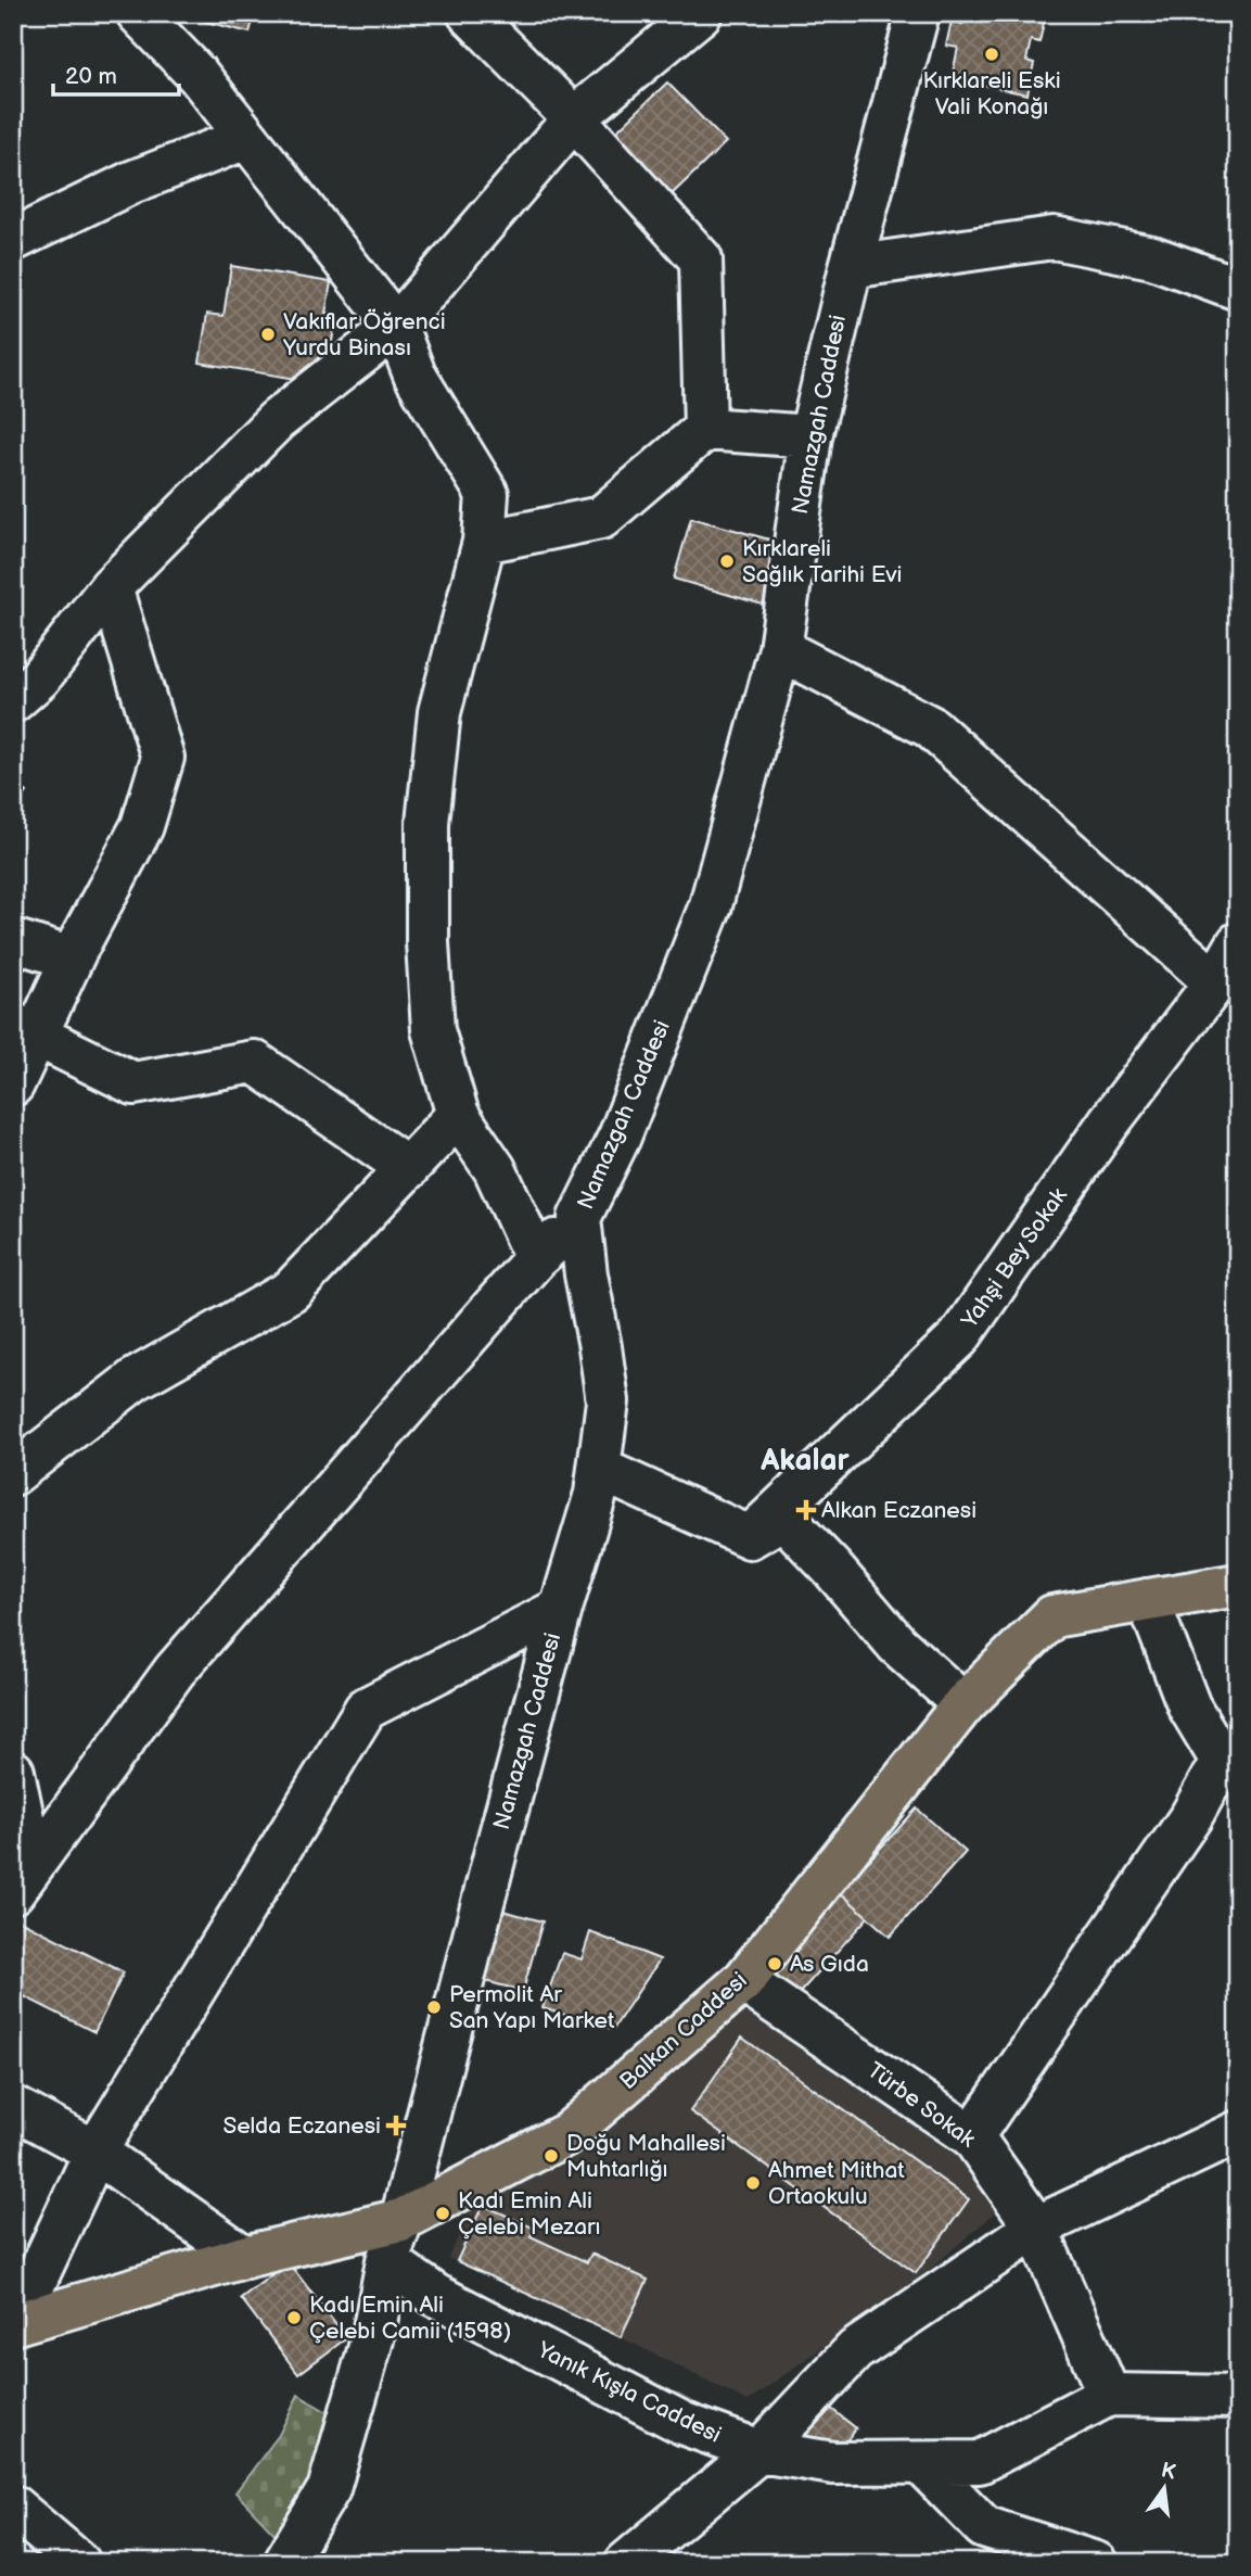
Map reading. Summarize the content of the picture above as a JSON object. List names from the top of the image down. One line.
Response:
{"streets":{"main road":["Balkan Caddesi"],"street":["Namazgah Caddesi","Yahşi Bey Sokak","Türbe Sokak","Yanık Kışla Caddesi"]},"crossings":[["Namazgah Caddesi","Balkan Caddesi"],["Balkan Caddesi","Türbe Sokak"],["Türbe Sokak","Yanık Kışla Caddesi"]],"districts":["Akalar"],"places":{"other":["Kırklareli Eski Vali Konağı","Vakıflar Öğrenci Yurdu Binası","Kırklareli Sağlık Tarihi Evi","As Gıda","Permolit Ar San Yapı Market","Doğu Mahallesi Muhtarlığı","Ahmet Mithat Ortaokulu","Kadı Emin Ali Çelebi Mezarı","Kadı Emin Ali Çelebi Camii (1598)"],"health":["Alkan Eczanesi","Selda Eczanesi"]},"scale_bar":"20 m","north":"top"}
